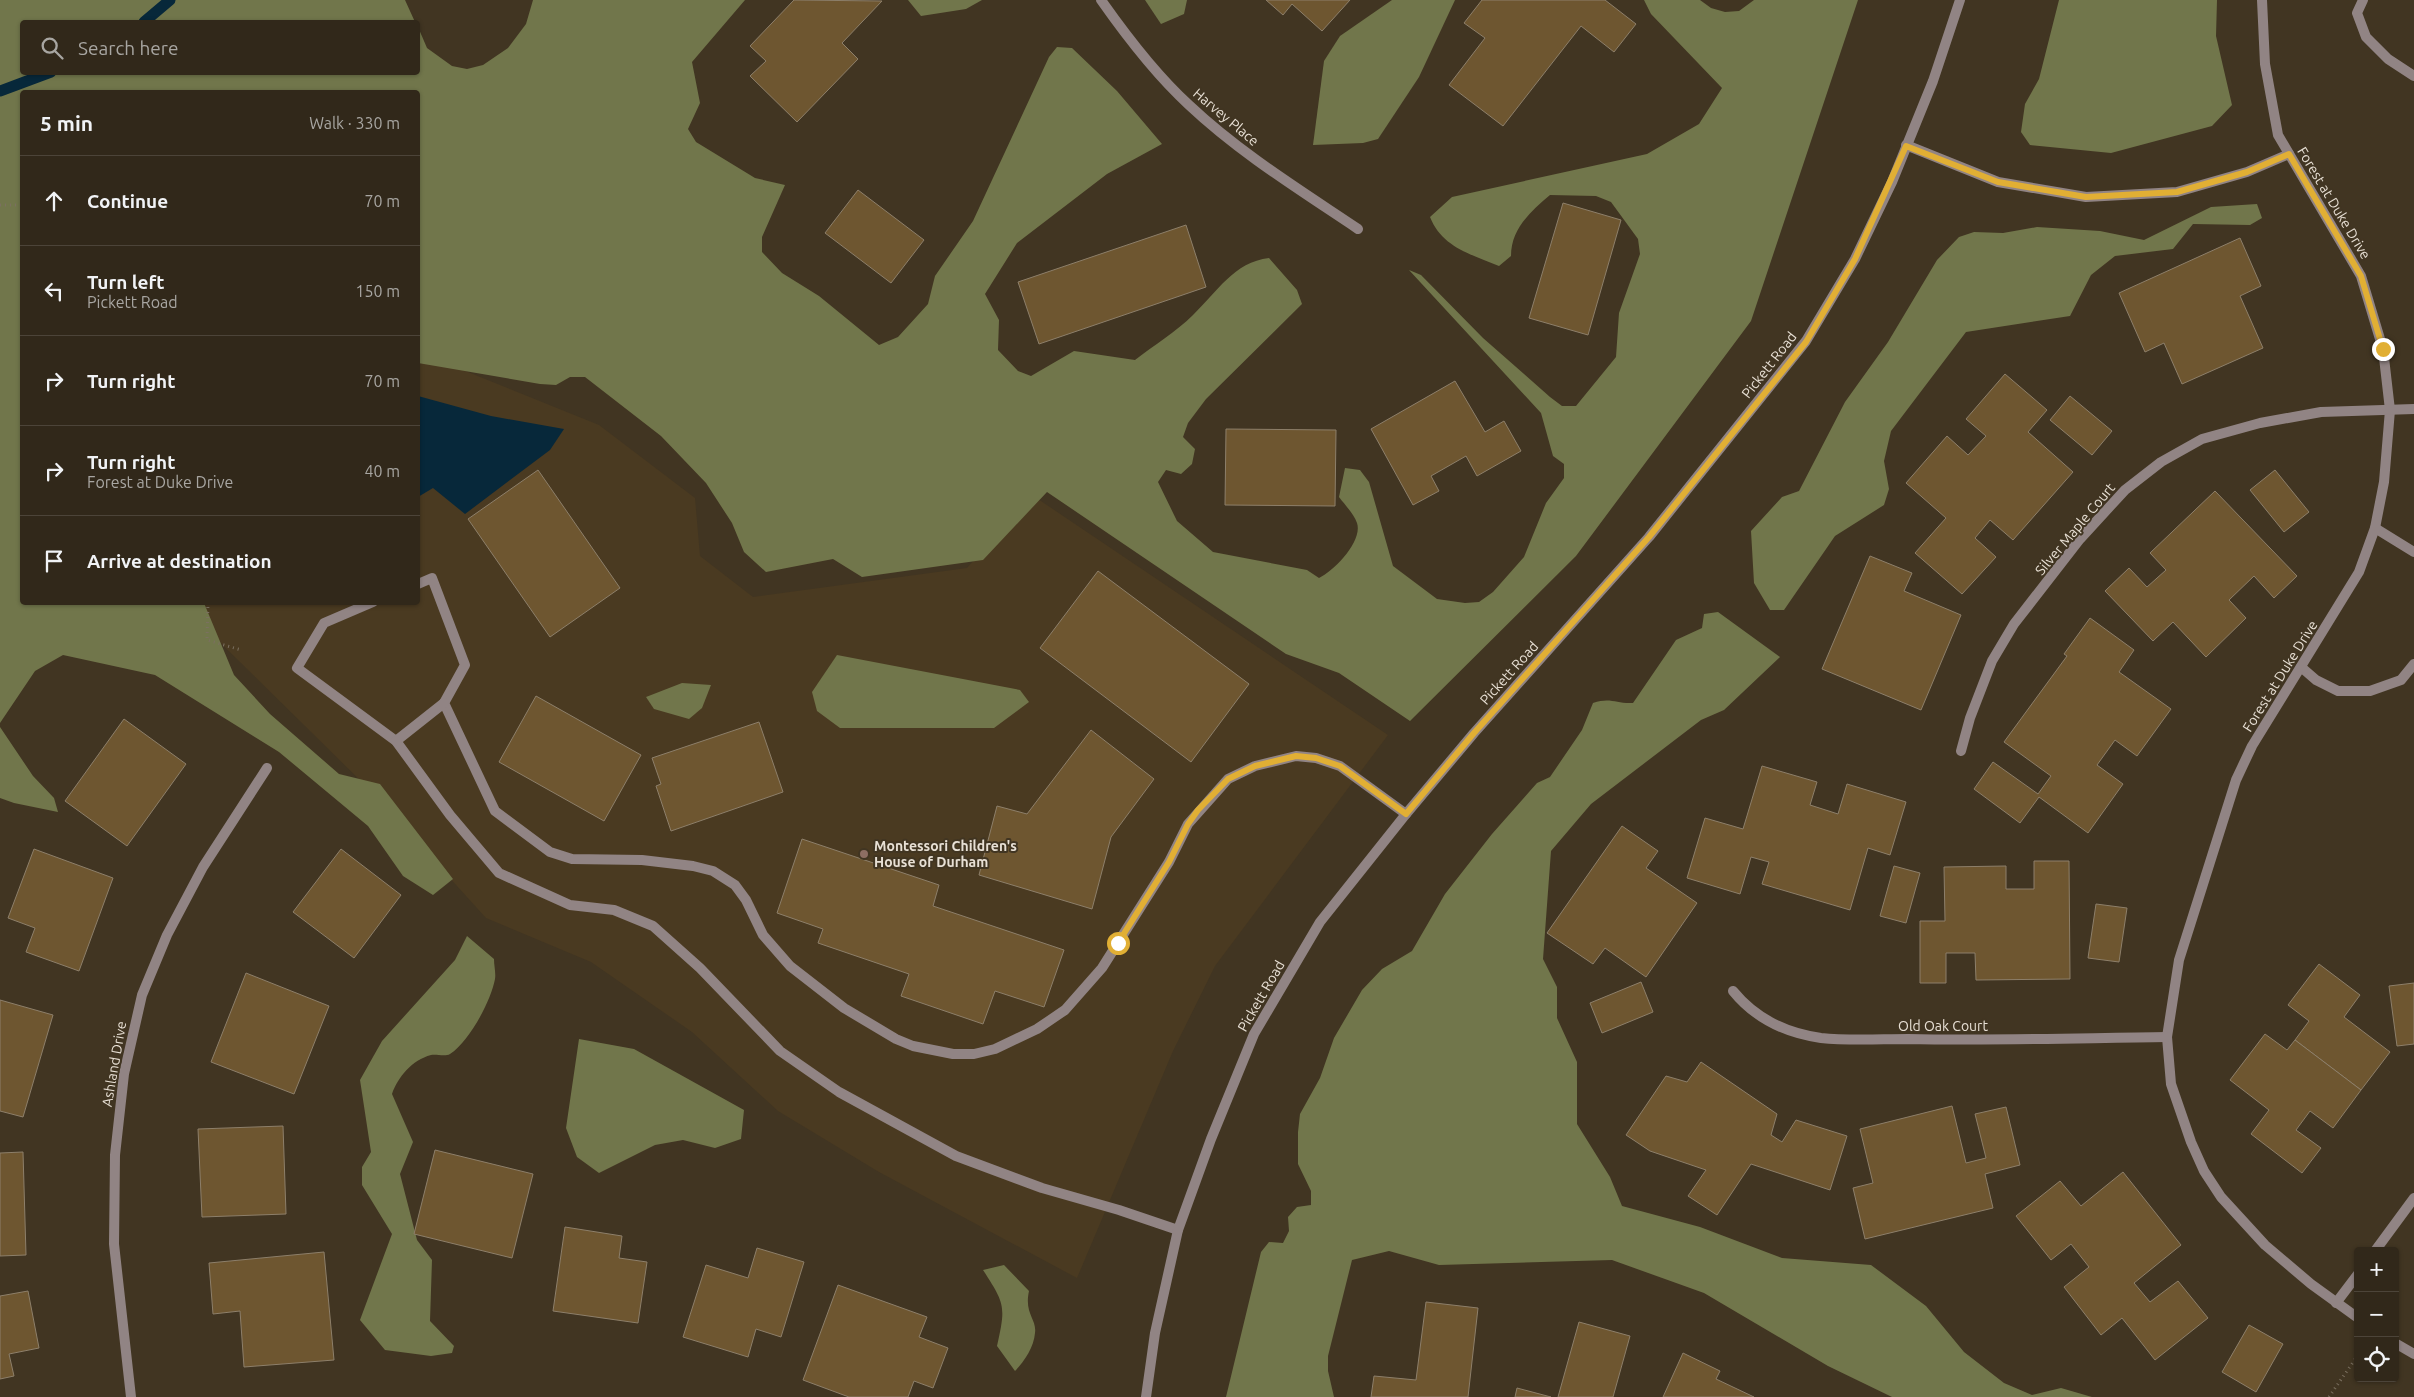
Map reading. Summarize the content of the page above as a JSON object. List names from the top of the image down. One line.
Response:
{"streets":{"street":["Harvey Place","Forest at Duke Drive","Pickett Road","Silver Maple Court","Old Oak Court","Ashland Drive"]},"crossings":[["Forest at Duke Drive","Silver Maple Court"],["Forest at Duke Drive","Old Oak Court"]],"places":["Montessori Children's House of Durham"],"page":{"search":"Search here","heading":["5 min","Walk · 330 m"],"list":[["Continue","70 m"],["Turn left","Pickett Road","150 m"],["Turn right","70 m"],["Turn right","Forest at Duke Drive","40 m"],"Arrive at destination"],"map_buttons":["+","−"]}}
